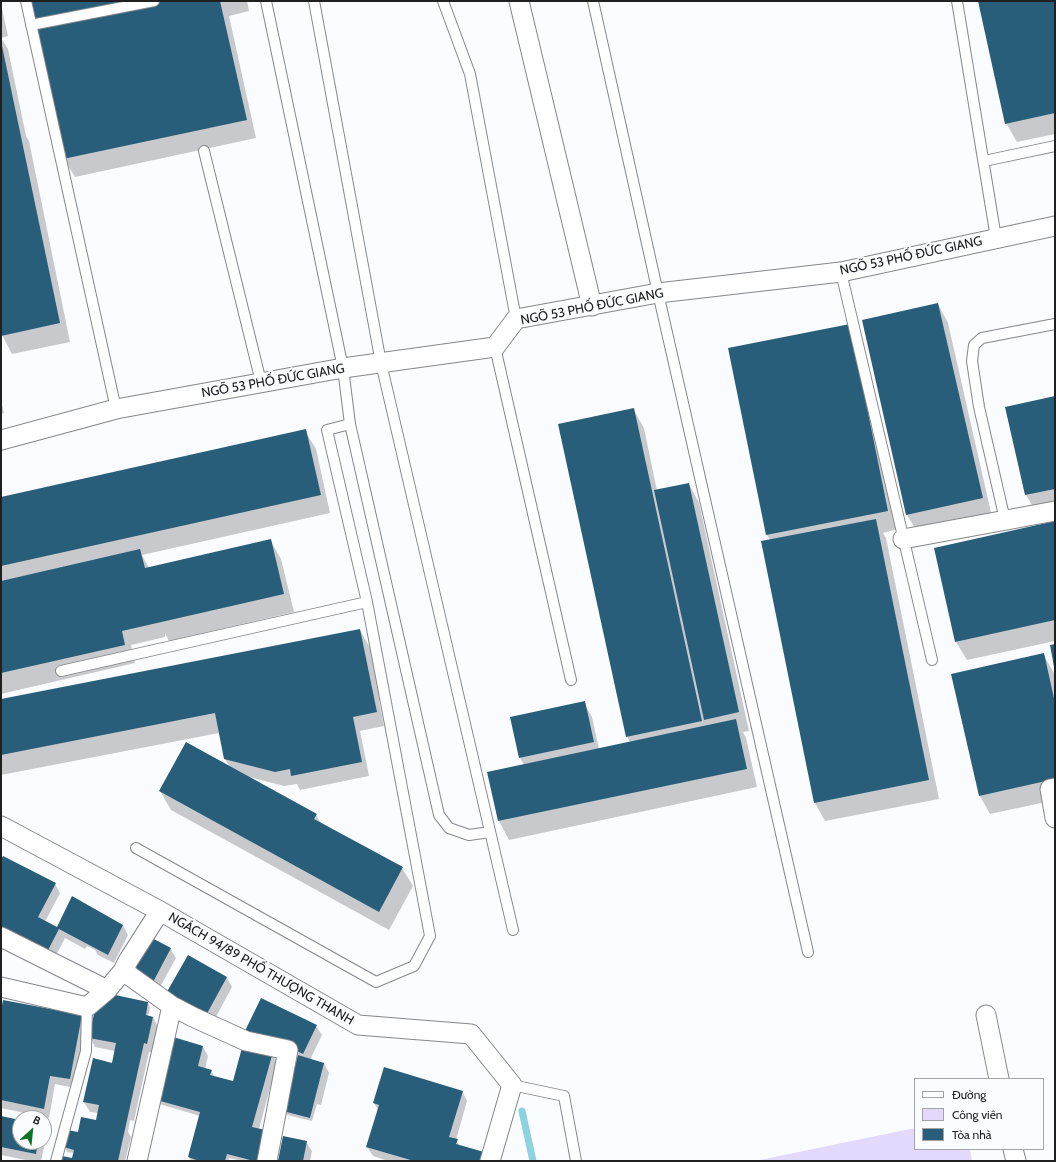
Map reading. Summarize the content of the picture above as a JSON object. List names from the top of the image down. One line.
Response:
{"streets":{"street":["NGÕ 53 PHỐ ĐỨC GIANG","NGÁCH 94/89 PHỐ THƯỢNG THANH"]},"legend":["Đường","Công viên","Tòa nhà"],"north":"top right"}
